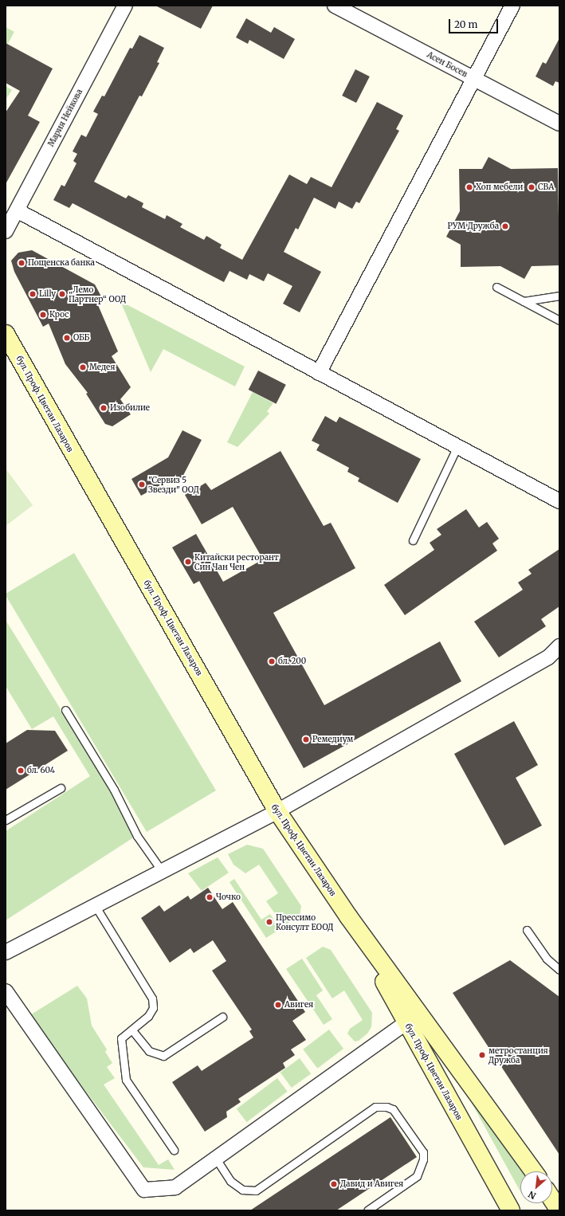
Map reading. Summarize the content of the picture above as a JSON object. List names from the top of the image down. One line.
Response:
{"streets":{"main road":["бул. Проф. Цветан Лазаров"],"street":["Асен Босев","Мария Нейкова"]},"places":["Хоп мебели","CBA","РУМ Дружба","Пощенска банка","Lilly","„Лемо Партнер“ ООД","Крос","ОББ","Медея","Изобилие","\"Сервиз 5 Звезди\" ООД","Китайски ресторант Син Чан Чен","бл. 200","Ремедиум","бл. 604","Чочко","Прессимо Консулт ЕООД","Авигея","метростанция Дружба","Давид и Авигея"],"scale_bar":"20 m","north":"bottom left"}
